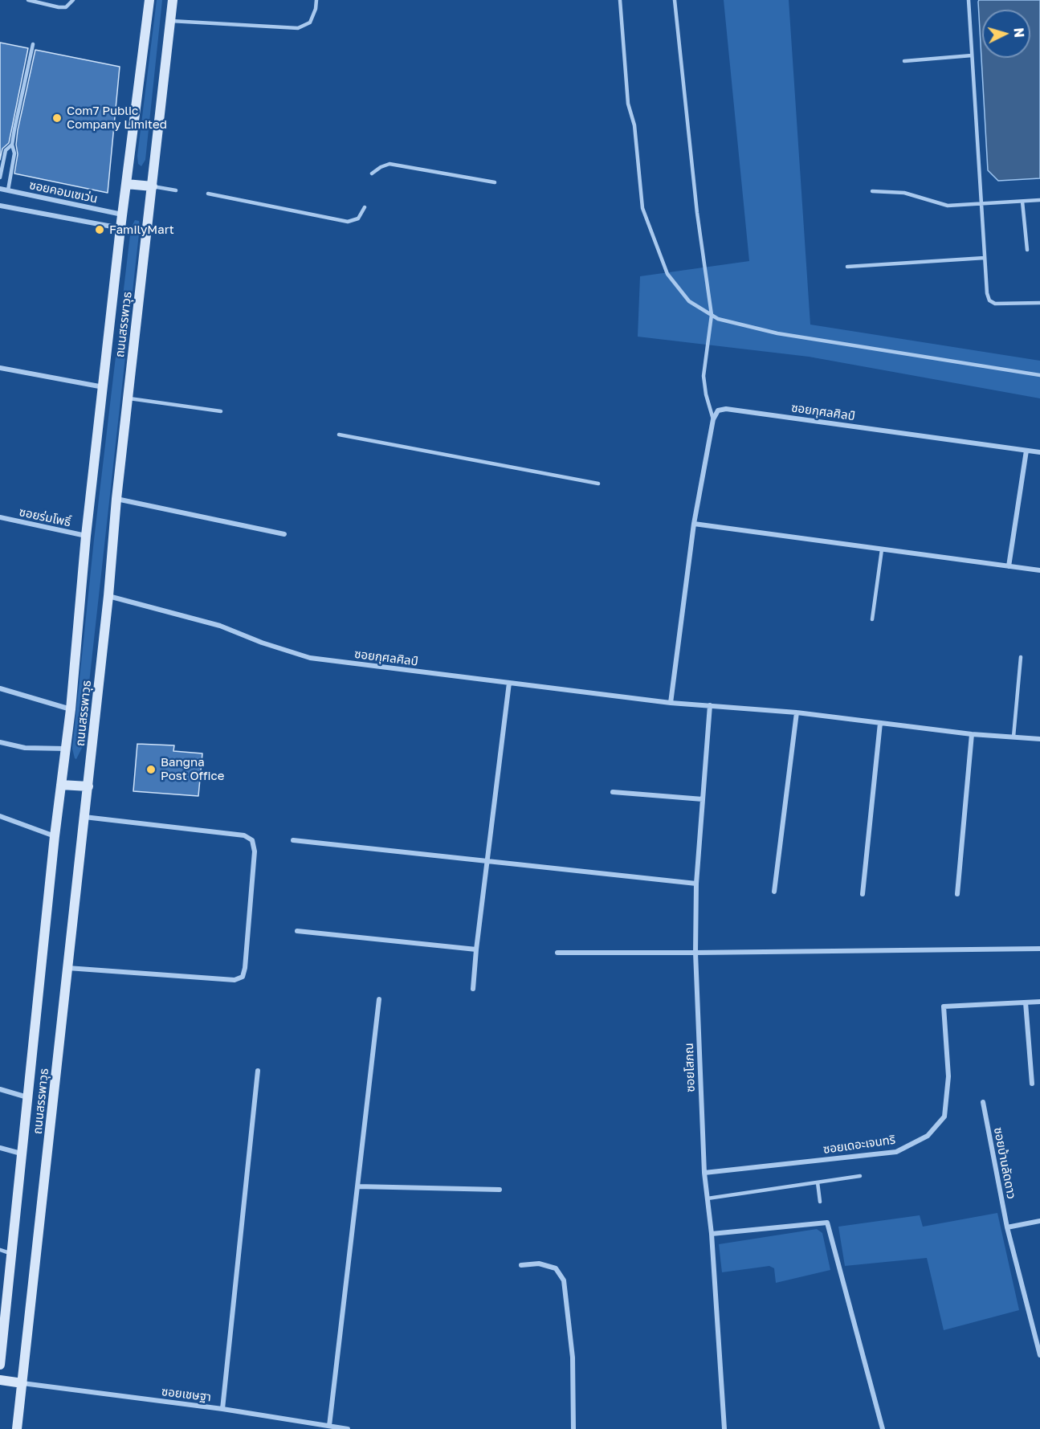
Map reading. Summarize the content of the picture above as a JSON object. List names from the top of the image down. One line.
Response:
{"streets":{"main road":["ถนนสรรพาวุธ"],"street":["ซอยคอมเซเว่น","ซอยกุศลศิลป์","ซอยร่มโพธิ์","ซอยโสภณ","ซอยเดอะเจนทริ","ซอยบ้านลัดดาว","ซอยเชษฐา"]},"crossings":[["ซอยคอมเซเว่น","ถนนสรรพาวุธ"],["ถนนสรรพาวุธ","ซอยกุศลศิลป์"],["ถนนสรรพาวุธ","ซอยร่มโพธิ์"],["ถนนสรรพาวุธ","ซอยเชษฐา"],["ซอยกุศลศิลป์","ซอยโสภณ"],["ซอยโสภณ","ซอยเดอะเจนทริ"]],"places":["Com7 Public Company Limited","FamilyMart","Bangna Post Office"],"north":"right"}
